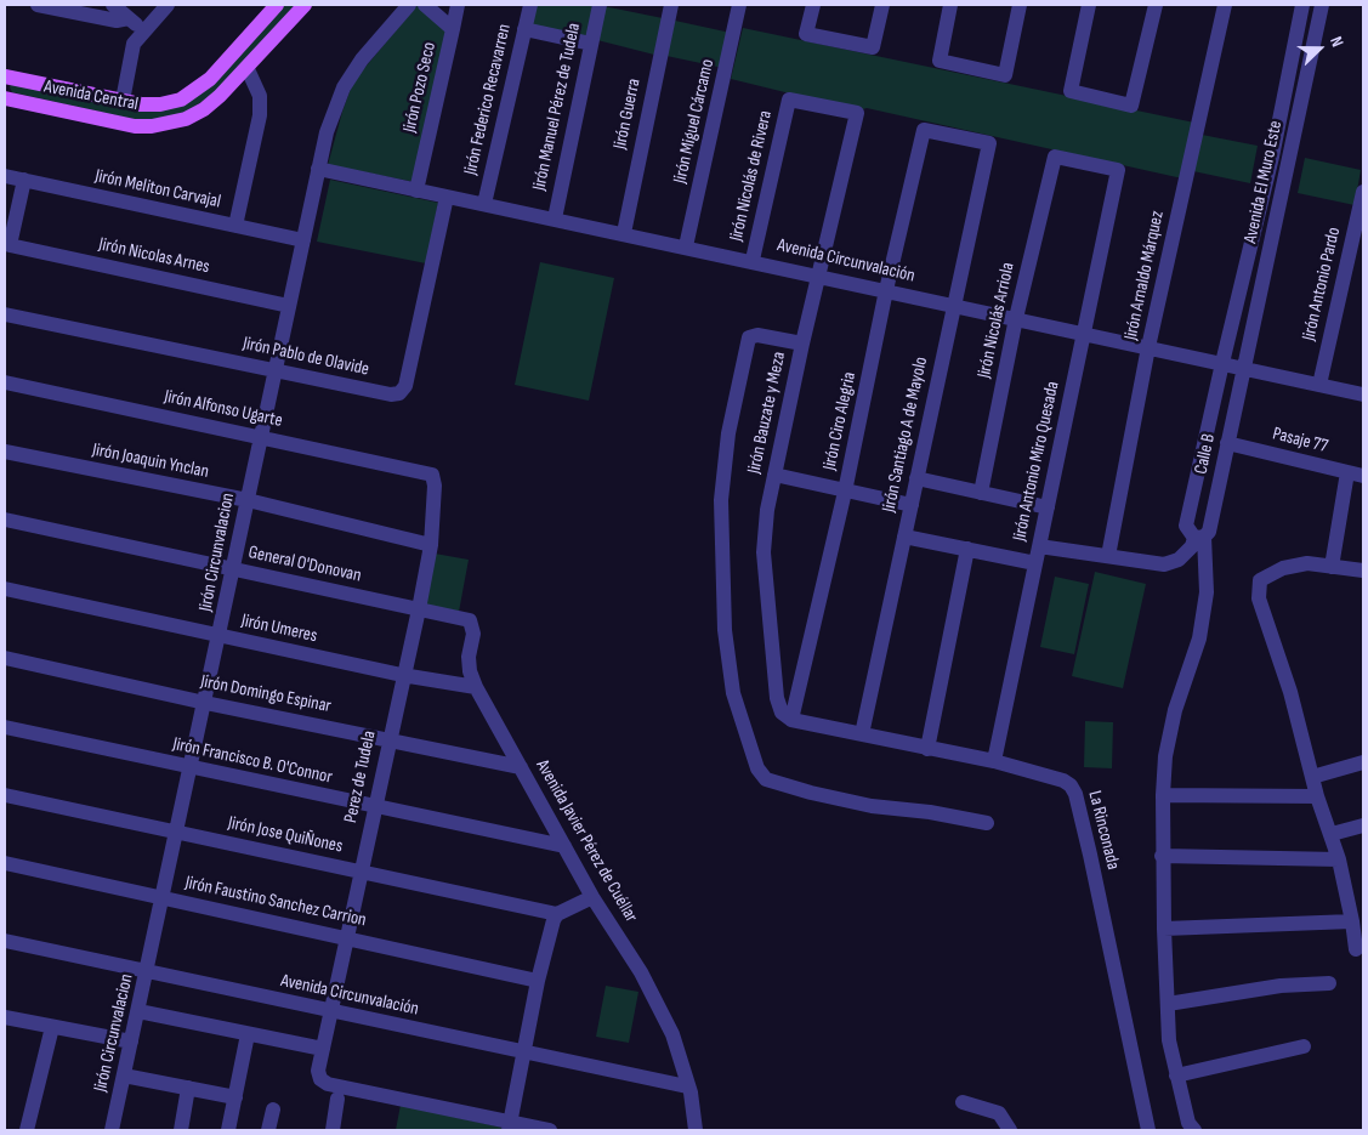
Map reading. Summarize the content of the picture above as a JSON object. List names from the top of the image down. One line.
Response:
{"streets":{"main road":["Avenida Central"],"street":["Jirón Pozo Seco","Jirón Federico Recavarren","Jirón Manuel Pérez de Tudela","Jirón Guerra","Jirón Miguel Cárcamo","Jirón Nicolás de Rivera","Avenida El Muro Este","Jirón Meliton Carvajal","Jirón Nicolas Arnes","Avenida Circunvalación","Jirón Arnaldo Márquez","Jirón Antonio Pardo","Jirón Nicolás Arriola","Jirón Pablo de Olavide","Jirón Alfonso Ugarte","Jirón Bauzate y Meza","Jirón Ciro Alegria","Jirón Santiago A de Mayolo","Pasaje 77","Calle B","Jirón Joaquin Ynclan","Jirón Antonio Miro Quesada","Jirón Circunvalacion","General O'Donovan","Jirón Umeres","Jirón Domingo Espinar","Jirón Francisco B. O'Connor","Perez de Tudela","La Rinconada","Jirón Jose QuiÑones","Avenida Javier Pérez de Cuéllar","Jirón Faustino Sanchez Carrion"]},"crossings":[["Jirón Pozo Seco","Avenida Circunvalación"],["Jirón Federico Recavarren","Avenida Circunvalación"],["Jirón Manuel Pérez de Tudela","Avenida Circunvalación"],["Jirón Guerra","Avenida Circunvalación"],["Jirón Miguel Cárcamo","Avenida Circunvalación"],["Jirón Nicolás de Rivera","Avenida Circunvalación"],["Jirón Nicolás de Rivera","Jirón Bauzate y Meza"],["Avenida El Muro Este","Avenida Circunvalación"],["Avenida El Muro Este","Calle B"],["Jirón Meliton Carvajal","Jirón Nicolas Arnes"],["Jirón Meliton Carvajal","Jirón Circunvalacion"],["Jirón Nicolas Arnes","Jirón Circunvalacion"],["Avenida Circunvalación","Jirón Arnaldo Márquez"],["Avenida Circunvalación","Jirón Antonio Pardo"],["Avenida Circunvalación","Jirón Nicolás Arriola"],["Avenida Circunvalación","Jirón Pablo de Olavide"],["Avenida Circunvalación","Jirón Bauzate y Meza"],["Avenida Circunvalación","Jirón Ciro Alegria"],["Avenida Circunvalación","Jirón Santiago A de Mayolo"],["Avenida Circunvalación","Calle B"],["Avenida Circunvalación","Jirón Antonio Miro Quesada"],["Avenida Circunvalación","Jirón Circunvalacion"],["Avenida Circunvalación","Perez de Tudela"],["Avenida Circunvalación","Avenida Javier Pérez de Cuéllar"],["Jirón Arnaldo Márquez","Calle B"],["Jirón Nicolás Arriola","Jirón Antonio Miro Quesada"],["Jirón Pablo de Olavide","Jirón Circunvalacion"],["Jirón Alfonso Ugarte","Jirón Circunvalacion"],["Jirón Alfonso Ugarte","Perez de Tudela"],["Jirón Bauzate y Meza","Jirón Ciro Alegria"],["Jirón Bauzate y Meza","La Rinconada"],["Jirón Ciro Alegria","Jirón Santiago A de Mayolo"],["Jirón Ciro Alegria","La Rinconada"],["Jirón Santiago A de Mayolo","La Rinconada"],["Pasaje 77","Calle B"],["Calle B","Jirón Antonio Miro Quesada"],["Jirón Joaquin Ynclan","Jirón Circunvalacion"],["Jirón Joaquin Ynclan","Perez de Tudela"],["Jirón Antonio Miro Quesada","La Rinconada"],["Jirón Circunvalacion","General O'Donovan"],["Jirón Circunvalacion","Jirón Umeres"],["Jirón Circunvalacion","Jirón Domingo Espinar"],["Jirón Circunvalacion","Jirón Francisco B. O'Connor"],["Jirón Circunvalacion","Jirón Jose QuiÑones"],["Jirón Circunvalacion","Jirón Faustino Sanchez Carrion"],["General O'Donovan","Perez de Tudela"],["General O'Donovan","Avenida Javier Pérez de Cuéllar"],["Jirón Umeres","Perez de Tudela"],["Jirón Umeres","Avenida Javier Pérez de Cuéllar"],["Jirón Domingo Espinar","Perez de Tudela"],["Jirón Domingo Espinar","Avenida Javier Pérez de Cuéllar"],["Jirón Francisco B. O'Connor","Perez de Tudela"],["Jirón Francisco B. O'Connor","Avenida Javier Pérez de Cuéllar"],["Perez de Tudela","Jirón Jose QuiÑones"],["Perez de Tudela","Avenida Javier Pérez de Cuéllar"],["Perez de Tudela","Jirón Faustino Sanchez Carrion"]],"north":"right"}
